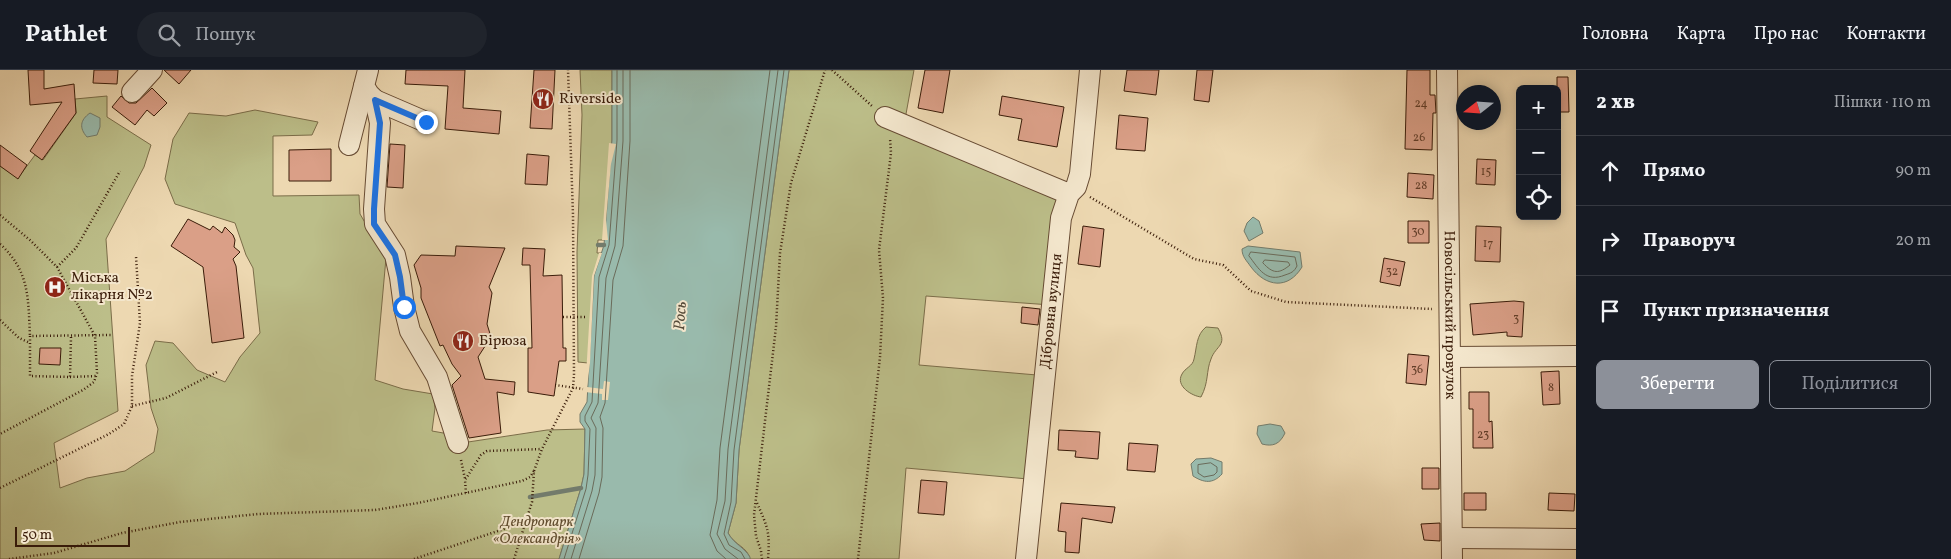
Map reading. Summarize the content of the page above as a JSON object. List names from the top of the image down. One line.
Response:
{"streets":{"street":["Дібровна вулиця","Новосільський провулок"]},"water":["Рось"],"parks":["Дендропарк «Олександрія»"],"places":{"restaurant":["Riverside","Бірюза"],"hospital":["Міська лікарня №2"]},"house_numbers":["24","26","15","28","30","17","32","3","36","8","23"],"scale_bar":"50 m","north":"left","page":{"header":"Pathlet","search":"Пошук","nav":["Головна","Карта","Про нас","Контакти"],"heading":["2 хв","Пішки · 110 m"],"map_buttons":["+","−"],"list":[["Прямо","90 m"],["Праворуч","20 m"],"Пункт призначення"],"buttons":["Зберегти","Поділитися"],"scale":"50 m"}}
